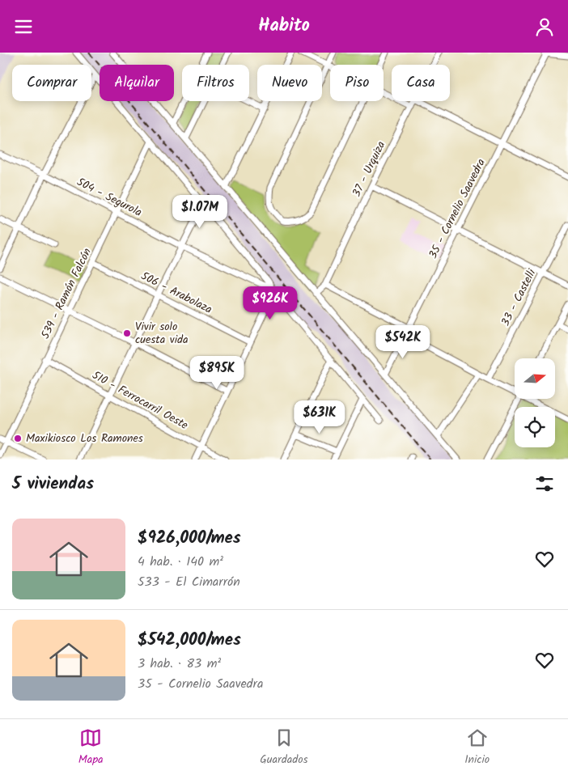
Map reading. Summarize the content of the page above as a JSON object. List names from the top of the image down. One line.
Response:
{"streets":{"street":["37 - Urquiza","504 - Segurola","35 - Cornelio Saavedra","506 - Arabolaza","539 - Ramón Falcón","33 - Castelli","510 - Ferrocarril Oeste"]},"crossings":[["504 - Segurola","539 - Ramón Falcón"],["506 - Arabolaza","539 - Ramón Falcón"],["539 - Ramón Falcón","510 - Ferrocarril Oeste"]],"places":["Vivir solo cuesta vida","Maxikiosco Los Ramones"],"north":"right","page":{"header":"Habito","chip":["Comprar","Alquilar","Filtros","Nuevo","Piso","Casa"],"price":["$1.07M","$926K","$542K","$895K","$631K"],"heading":"5 viviendas","list":[{"name":"$926,000/mes","note":"4 hab. · 140 m² · 533 - El Cimarrón"},{"name":"$542,000/mes","note":"3 hab. · 83 m² · 35 - Cornelio Saavedra"}],"tabs":["Mapa","Guardados","Inicio"]}}
